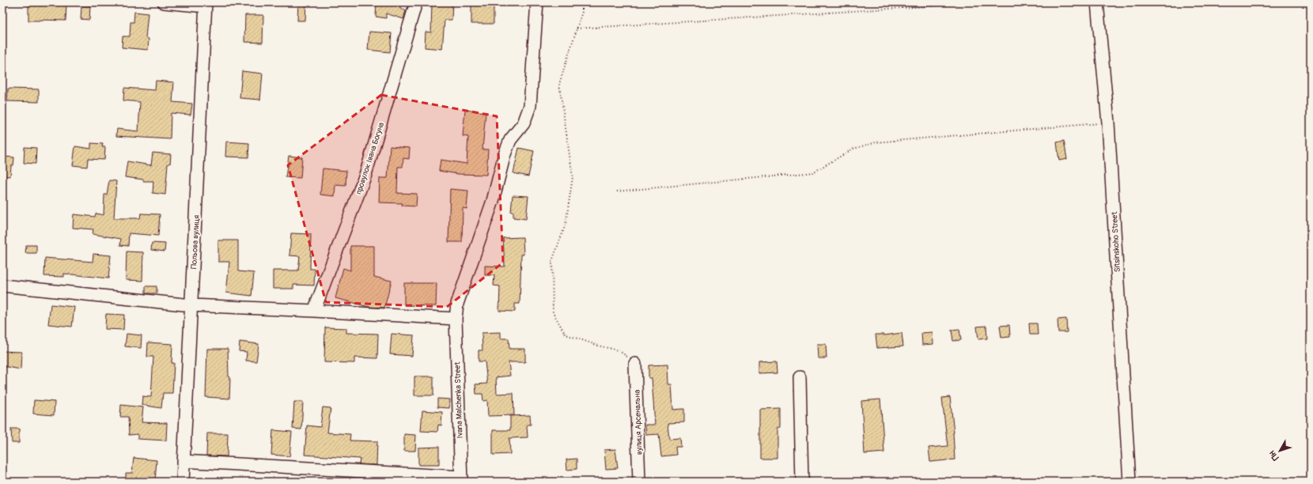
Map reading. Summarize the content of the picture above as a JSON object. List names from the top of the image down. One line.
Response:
{"streets":{"street":["провулок Івана Богуна","Польова вулиця","Sitsinskoho Street","Ivana Malchenka Street","вулиця Арсенальна"]},"north":"bottom left"}
